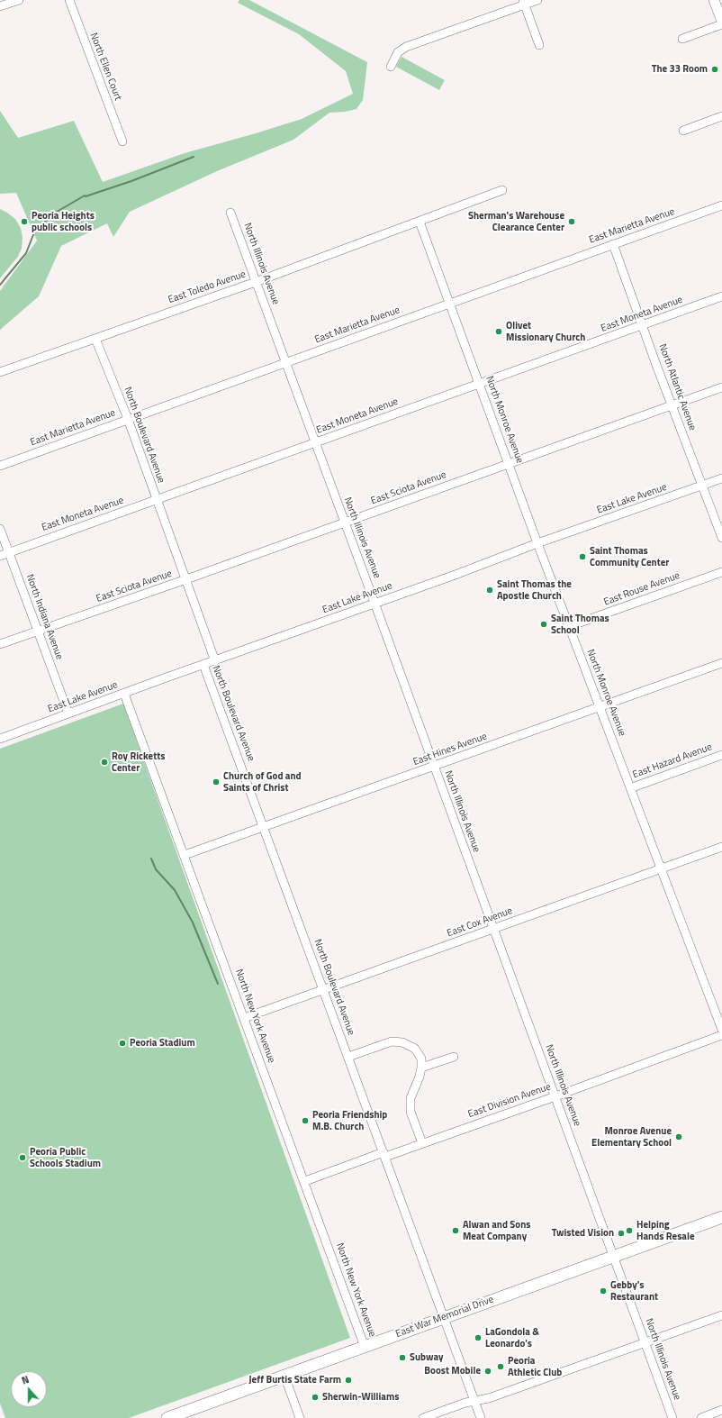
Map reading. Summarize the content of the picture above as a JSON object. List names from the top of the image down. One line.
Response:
{"streets":{"highway":["East War Memorial Drive"],"street":["North Ellen Court","East Marietta Avenue","North Illinois Avenue","East Toledo Avenue","East Moneta Avenue","North Atlantic Avenue","North Monroe Avenue","North Boulevard Avenue","East Sciota Avenue","East Lake Avenue","East Rouse Avenue","North Indiana Avenue","East Hines Avenue","East Hazard Avenue","East Cox Avenue","North New York Avenue","East Division Avenue"]},"crossings":[["East Marietta Avenue","North Illinois Avenue"],["East Marietta Avenue","North Atlantic Avenue"],["East Marietta Avenue","North Monroe Avenue"],["East Marietta Avenue","North Boulevard Avenue"],["North Illinois Avenue","East Toledo Avenue"],["North Illinois Avenue","East Moneta Avenue"],["North Illinois Avenue","East Sciota Avenue"],["North Illinois Avenue","East Lake Avenue"],["North Illinois Avenue","East Hines Avenue"],["North Illinois Avenue","East Cox Avenue"],["North Illinois Avenue","East Division Avenue"],["North Illinois Avenue","East War Memorial Drive"],["East Toledo Avenue","North Monroe Avenue"],["East Toledo Avenue","North Boulevard Avenue"],["East Moneta Avenue","North Atlantic Avenue"],["East Moneta Avenue","North Monroe Avenue"],["East Moneta Avenue","North Boulevard Avenue"],["East Moneta Avenue","North Indiana Avenue"],["North Atlantic Avenue","East Sciota Avenue"],["North Atlantic Avenue","East Lake Avenue"],["North Monroe Avenue","East Sciota Avenue"],["North Monroe Avenue","East Lake Avenue"],["North Monroe Avenue","East Rouse Avenue"],["North Monroe Avenue","East Hines Avenue"],["North Monroe Avenue","East Hazard Avenue"],["North Monroe Avenue","East Cox Avenue"],["North Boulevard Avenue","East Sciota Avenue"],["North Boulevard Avenue","East Lake Avenue"],["North Boulevard Avenue","East Hines Avenue"],["North Boulevard Avenue","East Cox Avenue"],["North Boulevard Avenue","East Division Avenue"],["North Boulevard Avenue","East War Memorial Drive"],["East Sciota Avenue","North Indiana Avenue"],["East Lake Avenue","North Indiana Avenue"],["East Lake Avenue","North New York Avenue"],["East Hines Avenue","North New York Avenue"],["East Cox Avenue","North New York Avenue"],["North New York Avenue","East Division Avenue"],["North New York Avenue","East War Memorial Drive"]],"places":["The 33 Room","Peoria Heights public schools","Sherman's Warehouse Clearance Center","Olivet Missionary Church","Saint Thomas Community Center","Saint Thomas the Apostle Church","Saint Thomas School","Roy Ricketts Center","Church of God and Saints of Christ","Peoria Stadium","Peoria Friendship M.B. Church","Monroe Avenue Elementary School","Peoria Public Schools Stadium","Alwan and Sons Meat Company","Helping Hands Resale","Twisted Vision","Gebby's Restaurant","LaGondola & Leonardo's","Subway","Peoria Athletic Club","Boost Mobile","Jeff Burtis State Farm","Sherwin-Williams"],"north":"top"}
